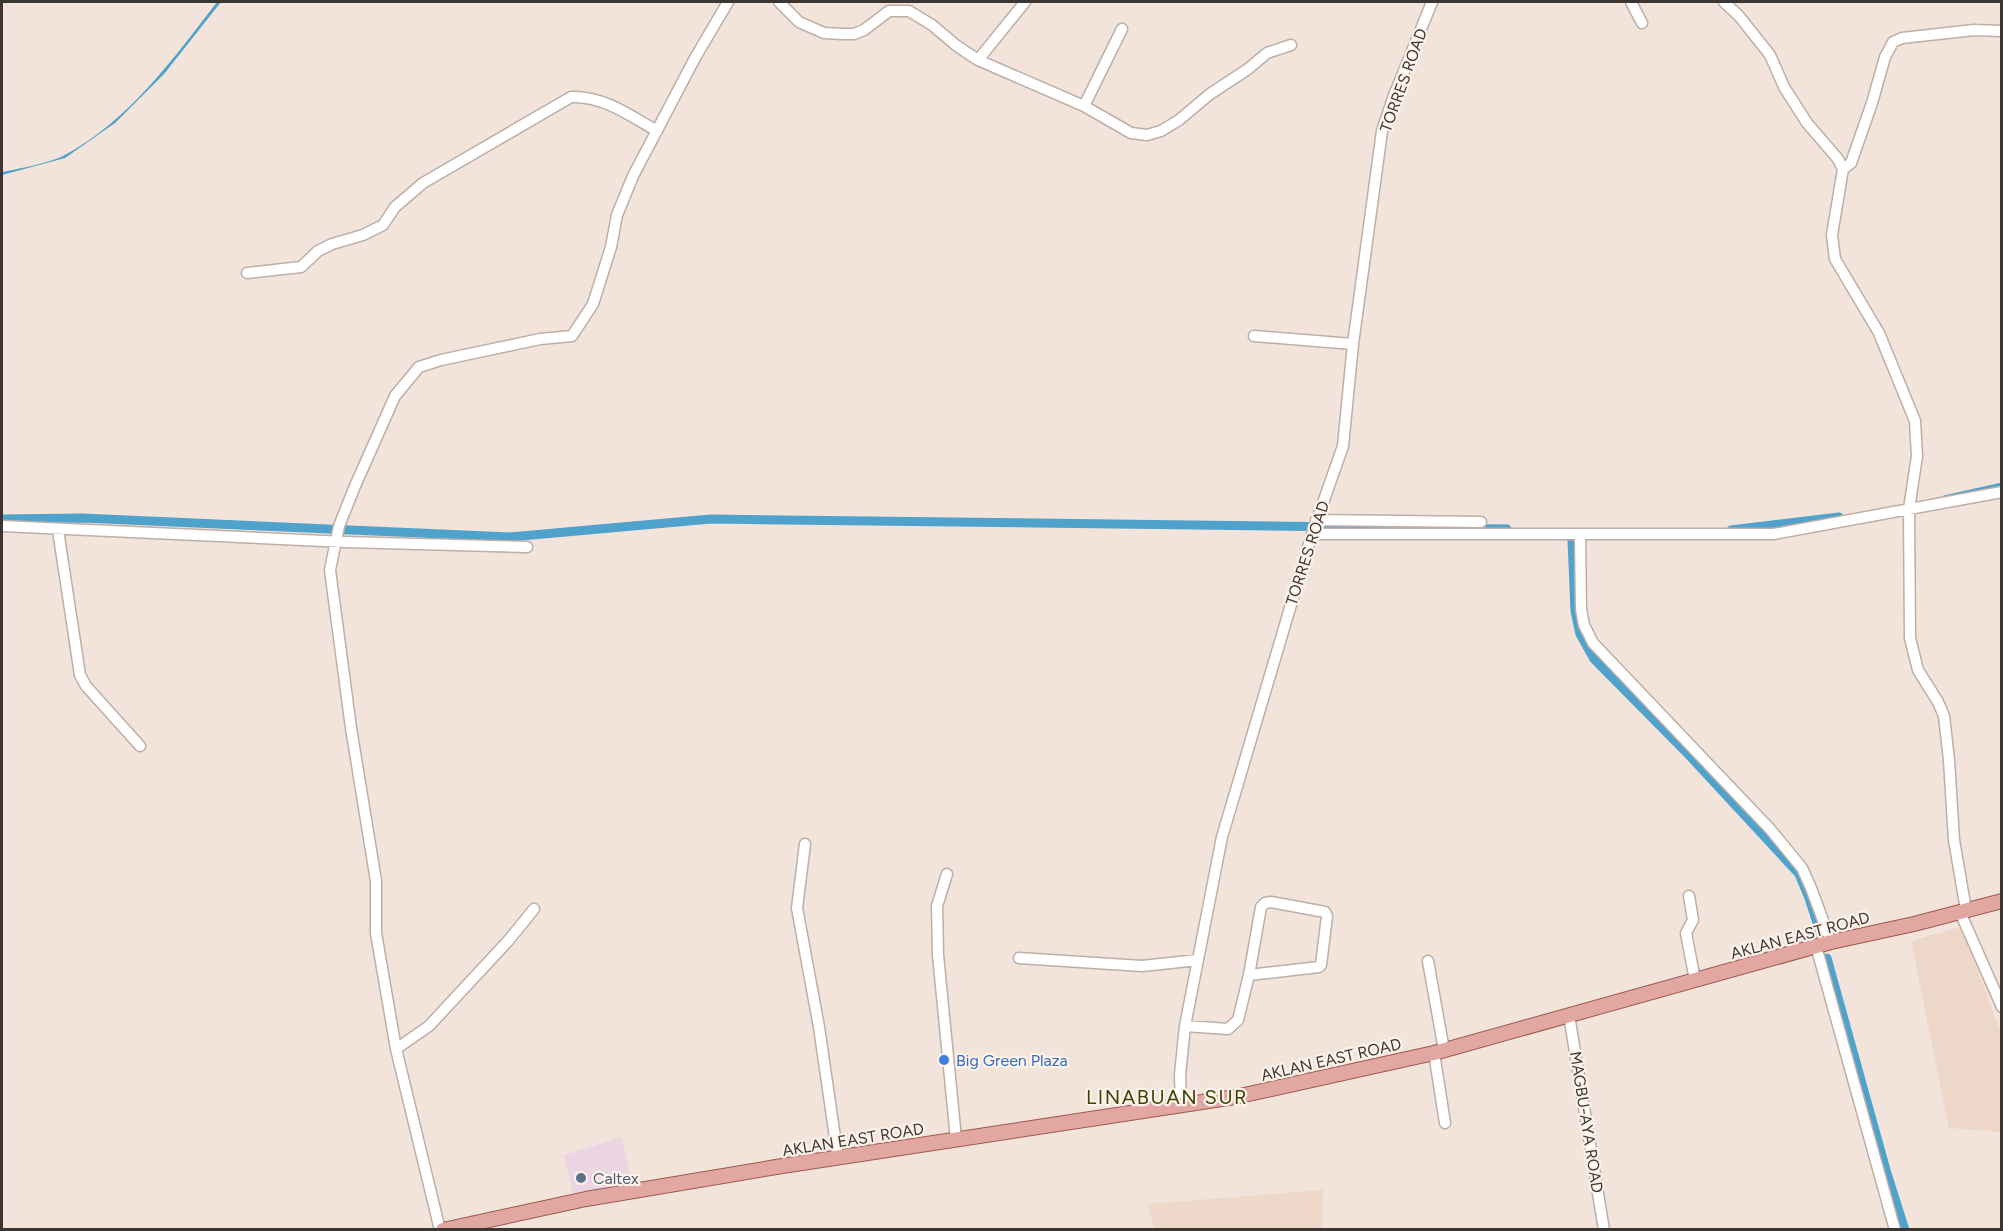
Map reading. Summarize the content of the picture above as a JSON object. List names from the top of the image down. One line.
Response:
{"streets":{"main road":["AKLAN EAST ROAD"],"street":["TORRES ROAD","MAGBU-AYA ROAD"]},"crossings":[["TORRES ROAD","AKLAN EAST ROAD"],["AKLAN EAST ROAD","MAGBU-AYA ROAD"]],"districts":["LINABUAN SUR"],"places":["Big Green Plaza","Caltex"]}
